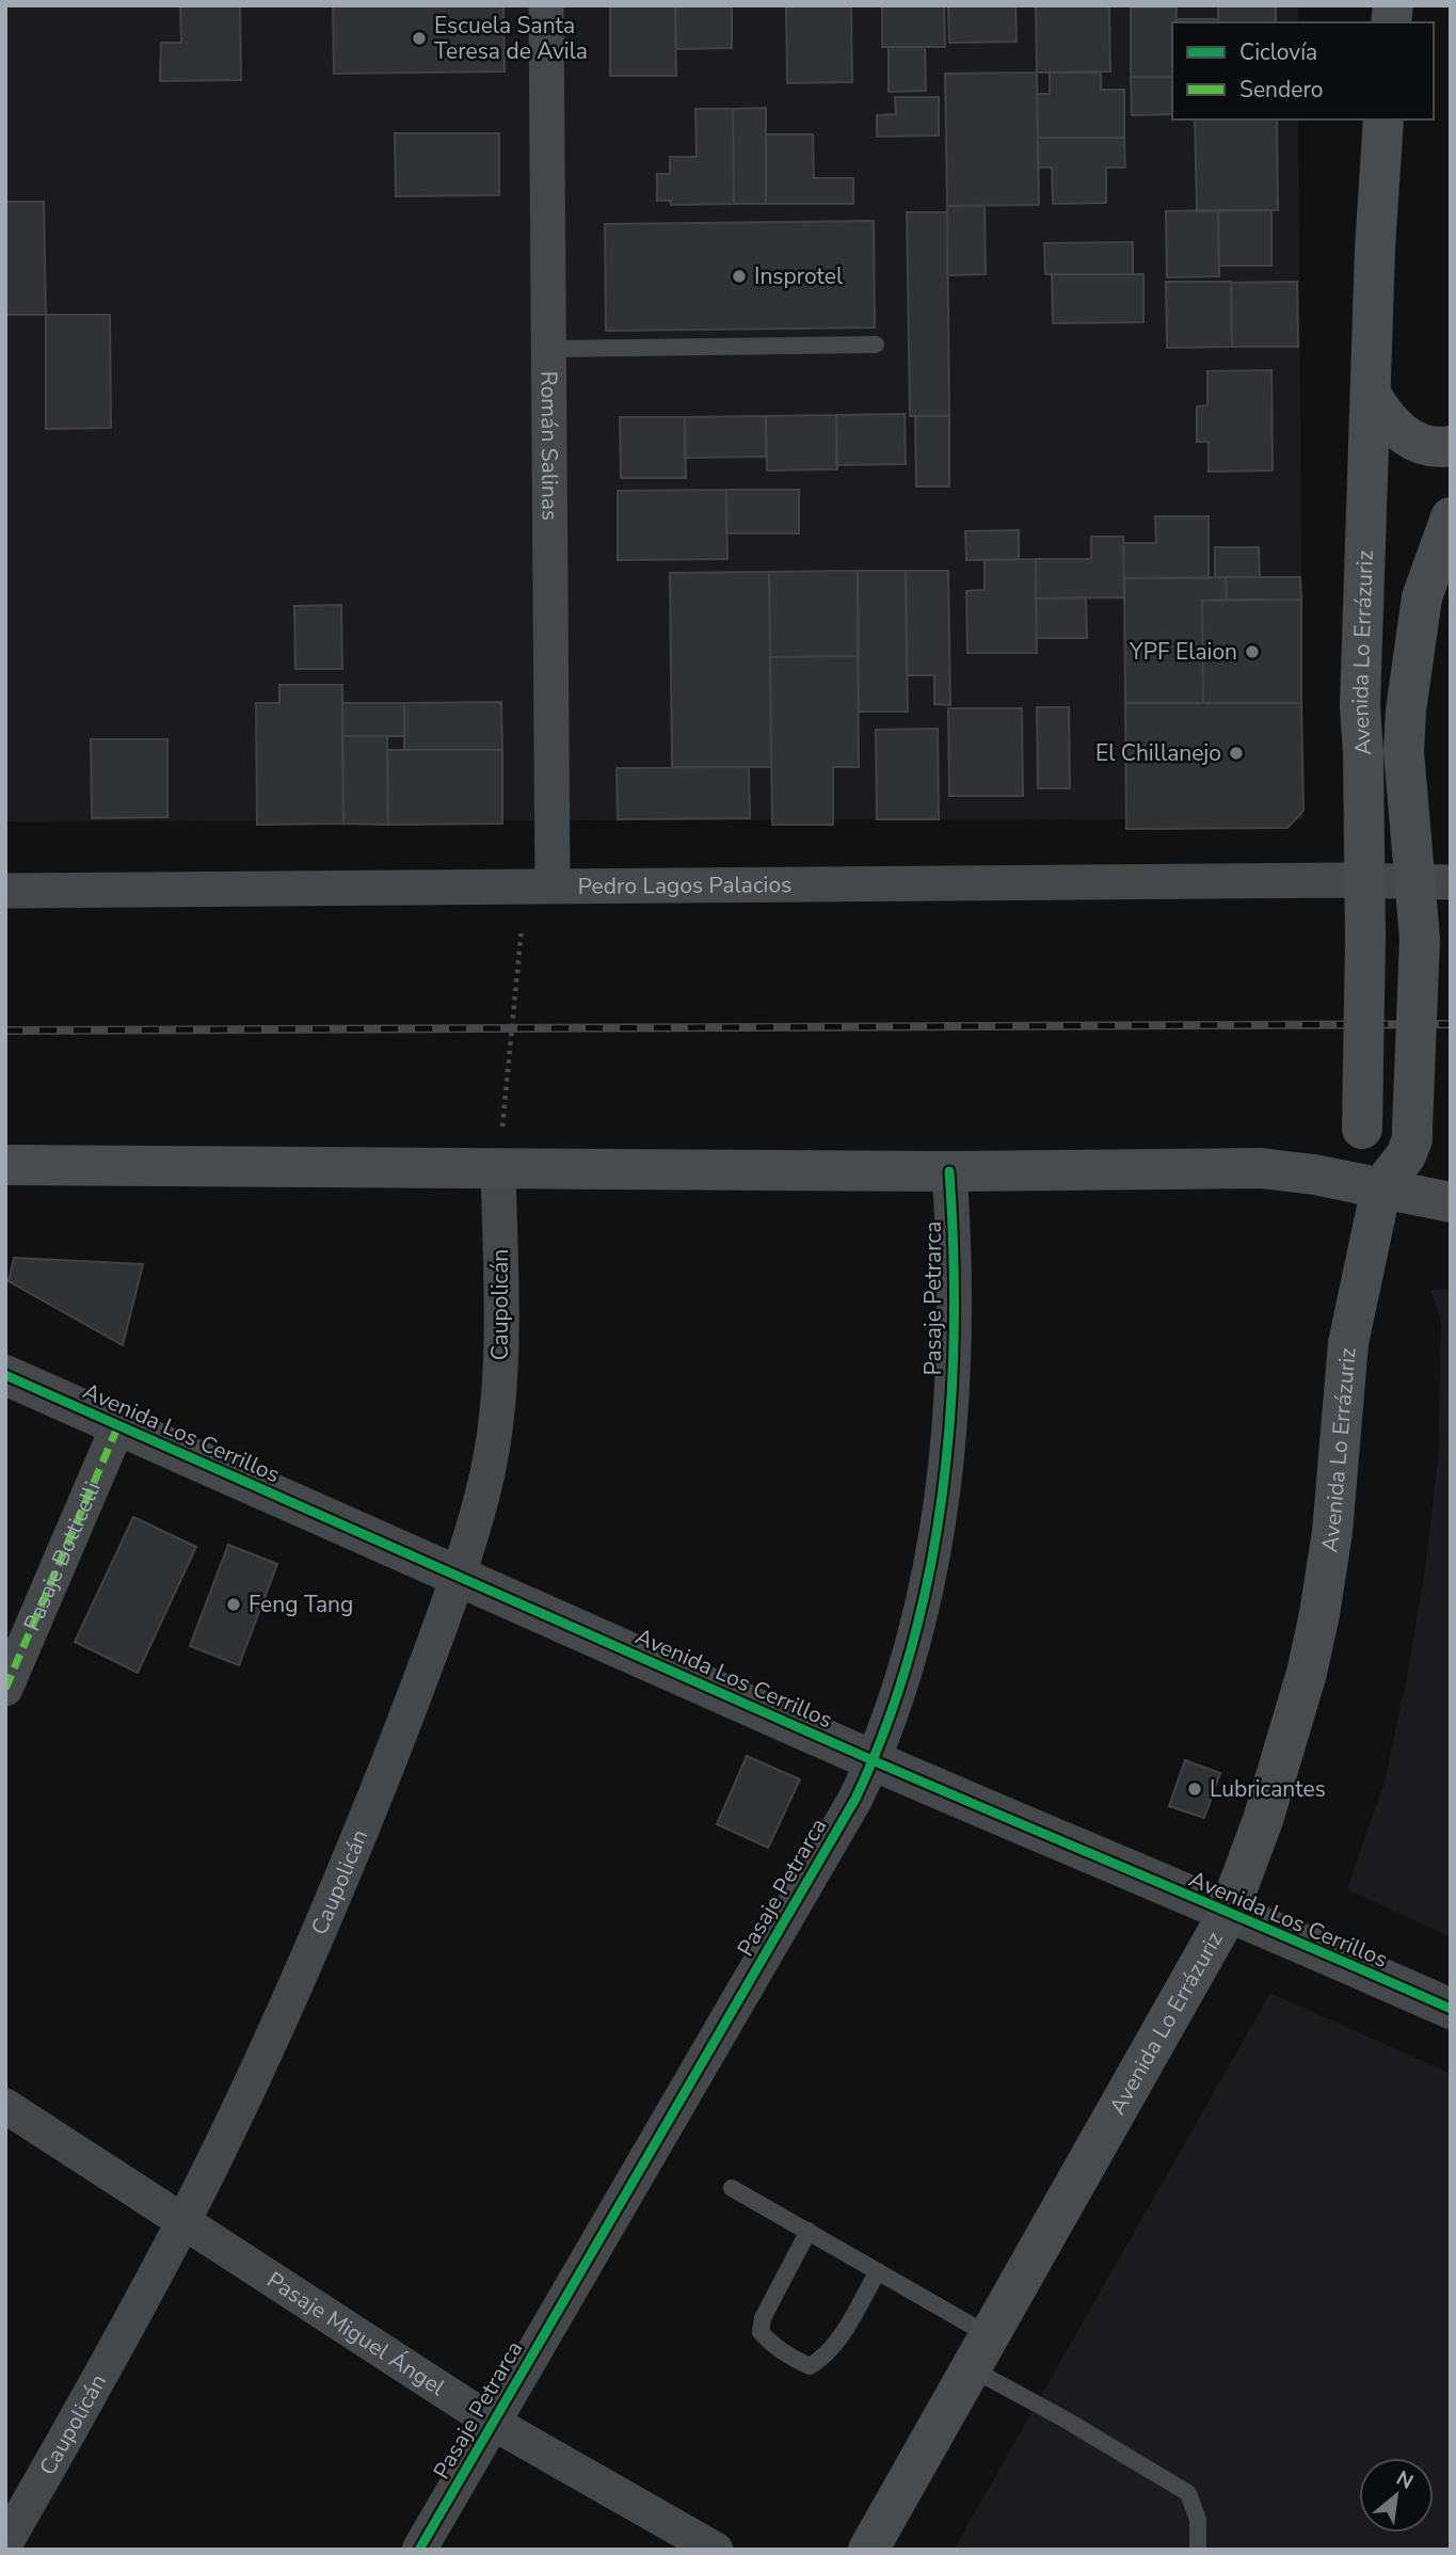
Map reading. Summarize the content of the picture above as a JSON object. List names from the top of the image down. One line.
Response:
{"streets":{"main road":["Avenida Lo Errázuriz"],"street":["Román Salinas","Pedro Lagos Palacios","Pasaje Petrarca","Caupolicán","Avenida Los Cerrillos","Pasaje Botticelli","Pasaje Miguel Ángel"]},"crossings":[["Román Salinas","Pedro Lagos Palacios"],["Avenida Lo Errázuriz","Pedro Lagos Palacios"],["Avenida Lo Errázuriz","Avenida Los Cerrillos"],["Pasaje Petrarca","Avenida Los Cerrillos"],["Pasaje Petrarca","Pasaje Miguel Ángel"],["Caupolicán","Avenida Los Cerrillos"],["Caupolicán","Pasaje Miguel Ángel"],["Avenida Los Cerrillos","Pasaje Botticelli"]],"places":["Escuela Santa Teresa de Avila","Insprotel","YPF Elaion","El Chillanejo","Feng Tang","Lubricantes"],"legend":["Ciclovía","Sendero"],"north":"top right"}
